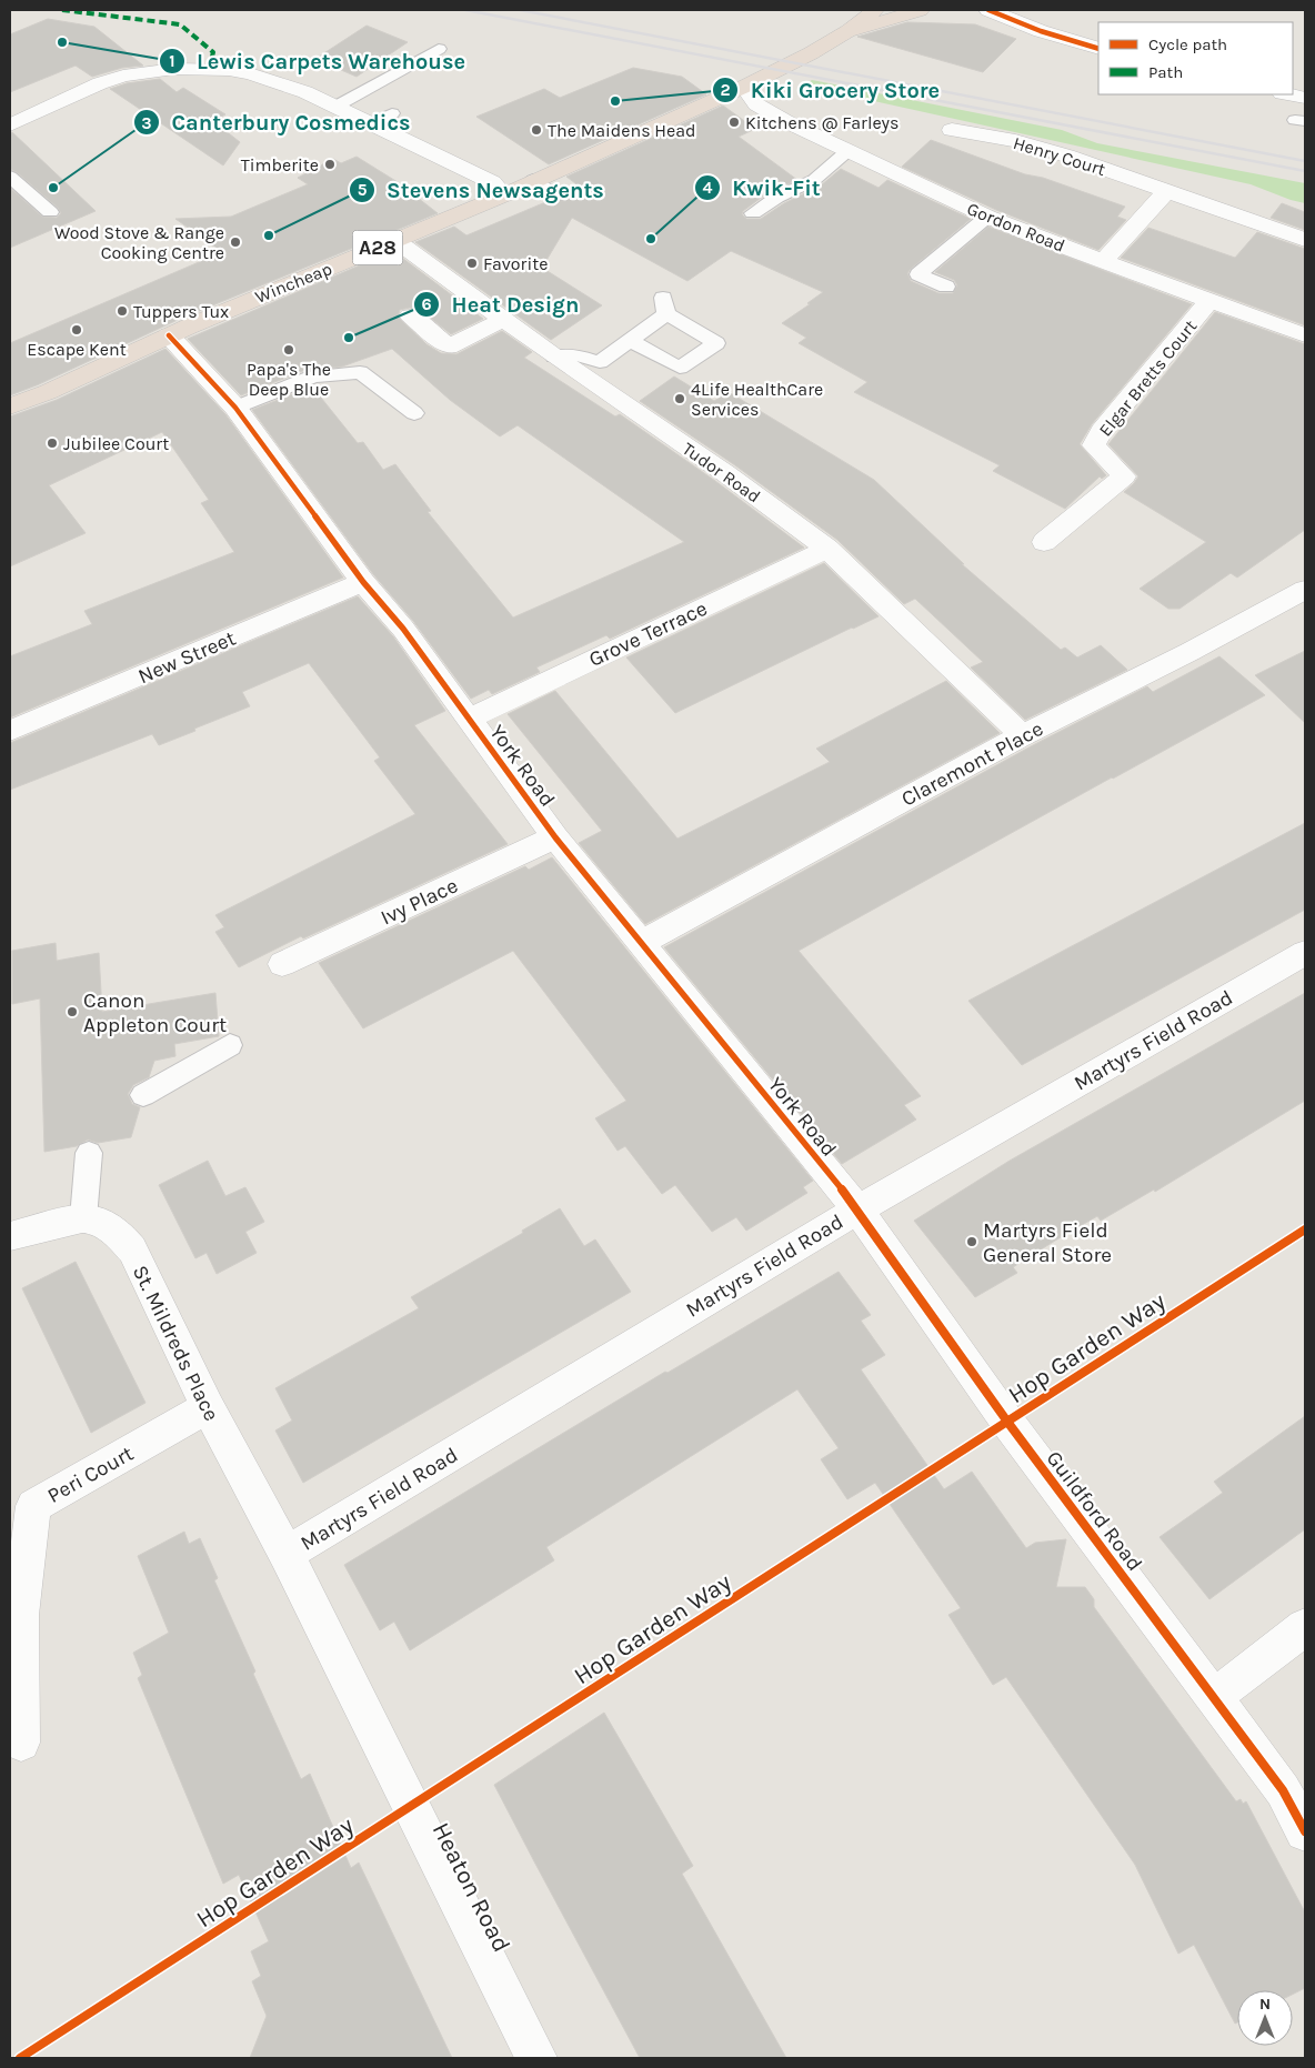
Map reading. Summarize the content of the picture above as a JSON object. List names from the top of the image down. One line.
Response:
{"streets":{"highway":["A28","Wincheap"],"street":["Henry Court","Gordon Road","Elgar Bretts Court","Tudor Road","Grove Terrace","New Street","Claremont Place","York Road","Ivy Place","Martyrs Field Road","St. Mildreds Place","Peri Court","Guildford Road","Heaton Road"],"cycle path":["Hop Garden Way"]},"crossings":[["Gordon Road","Wincheap"],["Gordon Road","Elgar Bretts Court"],["Wincheap","Tudor Road"],["Wincheap","York Road"],["Tudor Road","Grove Terrace"],["Tudor Road","Claremont Place"],["Grove Terrace","York Road"],["New Street","York Road"],["Claremont Place","York Road"],["York Road","Ivy Place"],["York Road","Martyrs Field Road"],["York Road","Guildford Road"],["Martyrs Field Road","St. Mildreds Place"],["Martyrs Field Road","Guildford Road"],["Martyrs Field Road","Heaton Road"],["St. Mildreds Place","Peri Court"],["St. Mildreds Place","Heaton Road"]],"places":["Lewis Carpets Warehouse","Kiki Grocery Store","Kitchens @ Farleys","The Maidens Head","Timberite","Canterbury Cosmedics","Stevens Newsagents","Kwik-Fit","Wood Stove & Range Cooking Centre","Favorite","Tuppers Tux","Escape Kent","Heat Design","Papa's The Deep Blue","4Life HealthCare Services","Jubilee Court","Canon Appleton Court","Martyrs Field General Store"],"legend":["Cycle path","Path"],"north":"top"}
